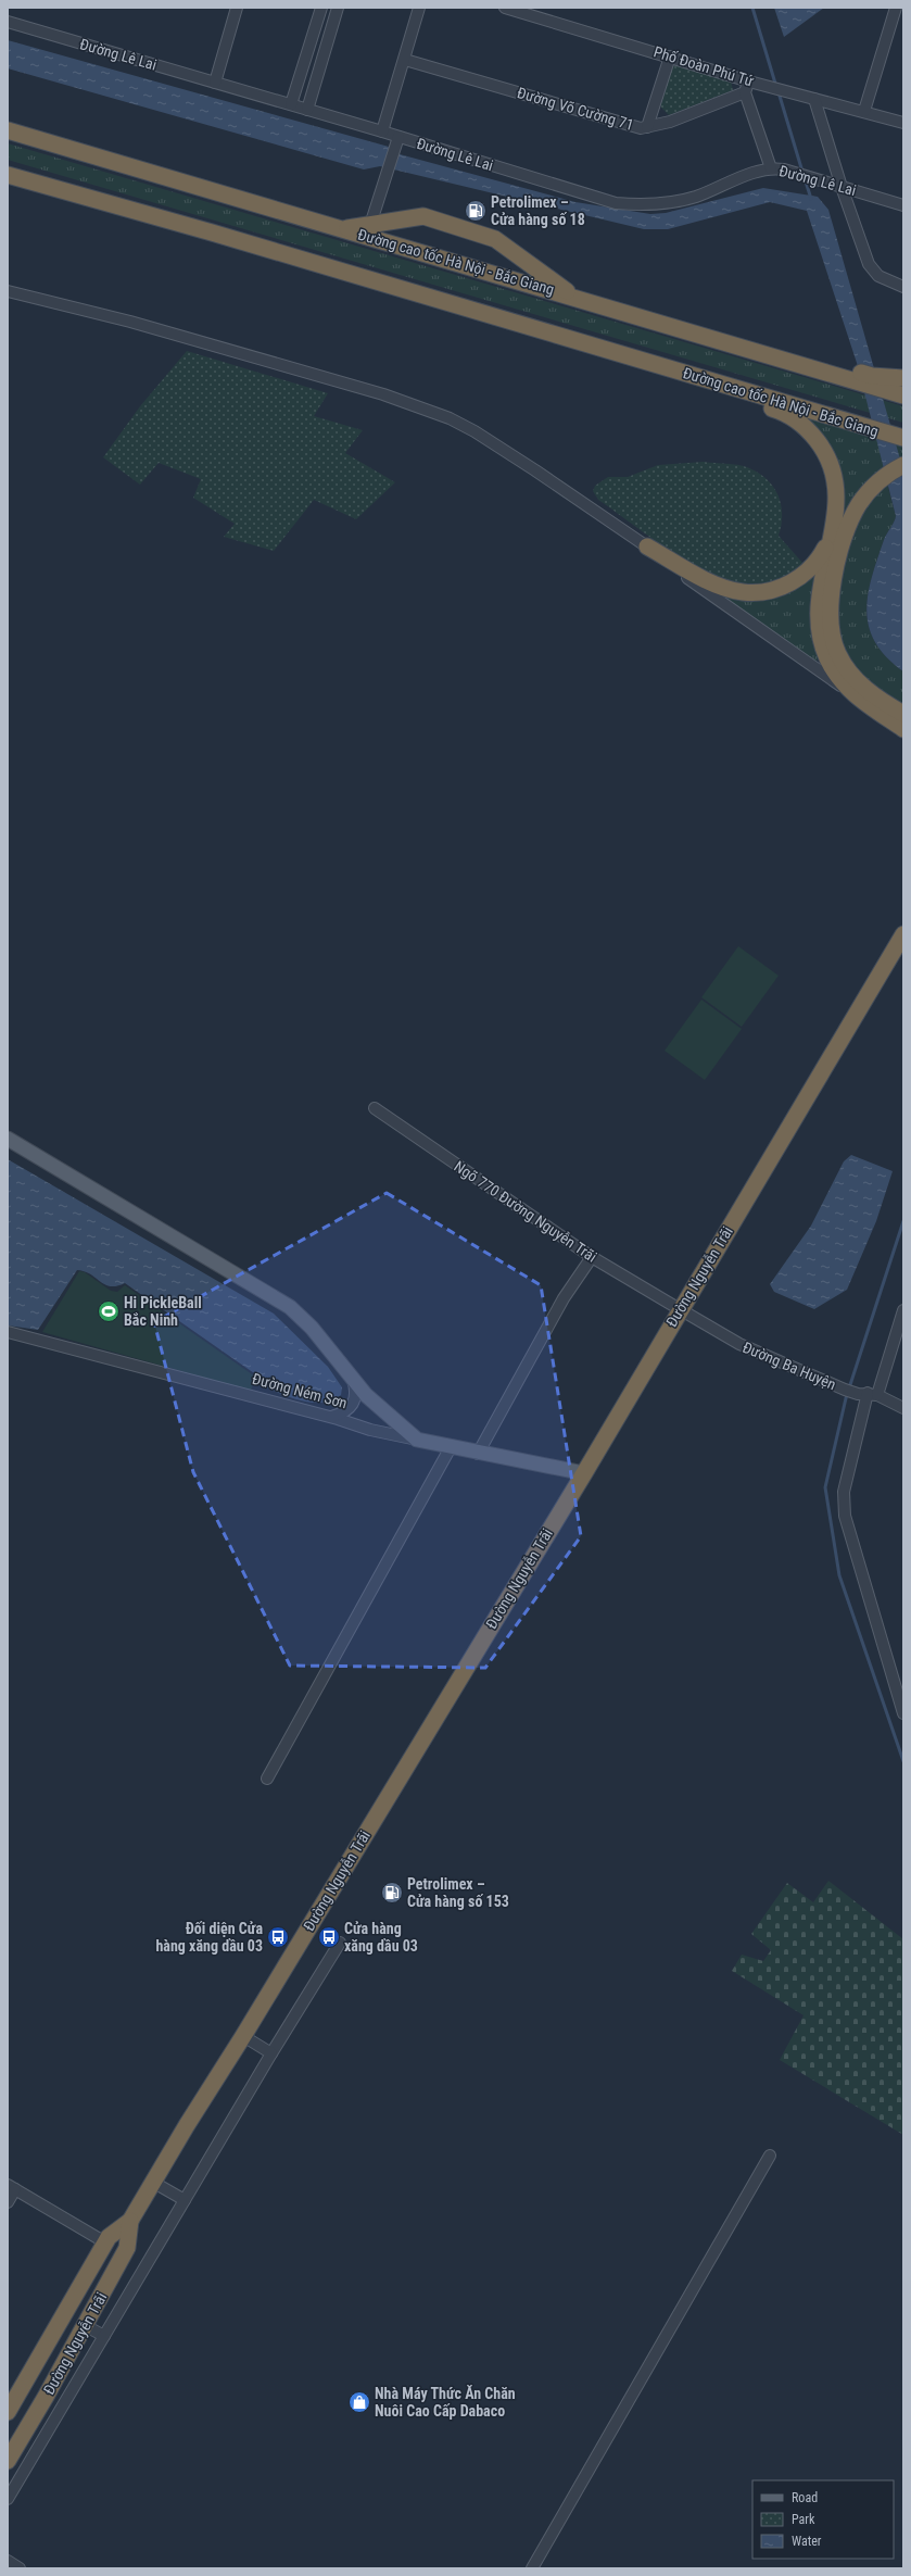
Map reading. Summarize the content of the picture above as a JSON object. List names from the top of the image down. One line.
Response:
{"streets":{"highway":["Đường cao tốc Hà Nội - Bắc Giang","Đường Nguyễn Trãi"],"main road":["Đường Ném Sơn"],"street":["Đường Lê Lai","Phố Đoàn Phú Tứ","Đường Võ Cường 71","Ngõ 770 Đường Nguyễn Trãi","Đường Ba Huyện"]},"crossings":[["Ngõ 770 Đường Nguyễn Trãi","Đường Nguyễn Trãi"],["Ngõ 770 Đường Nguyễn Trãi","Đường Ba Huyện"],["Đường Nguyễn Trãi","Đường Ba Huyện"],["Đường Nguyễn Trãi","Đường Ném Sơn"]],"places":{"fuel station":["Petrolimex – Cửa hàng số 18","Petrolimex – Cửa hàng số 153"],"sports":["Hi PickleBall Bắc Ninh"],"bus stop":["Đối diện Cửa hàng xăng dầu 03","Cửa hàng xăng dầu 03"],"shop":["Nhà Máy Thức Ăn Chăn Nuôi Cao Cấp Dabaco"]},"legend":["Road","Park","Water"]}
